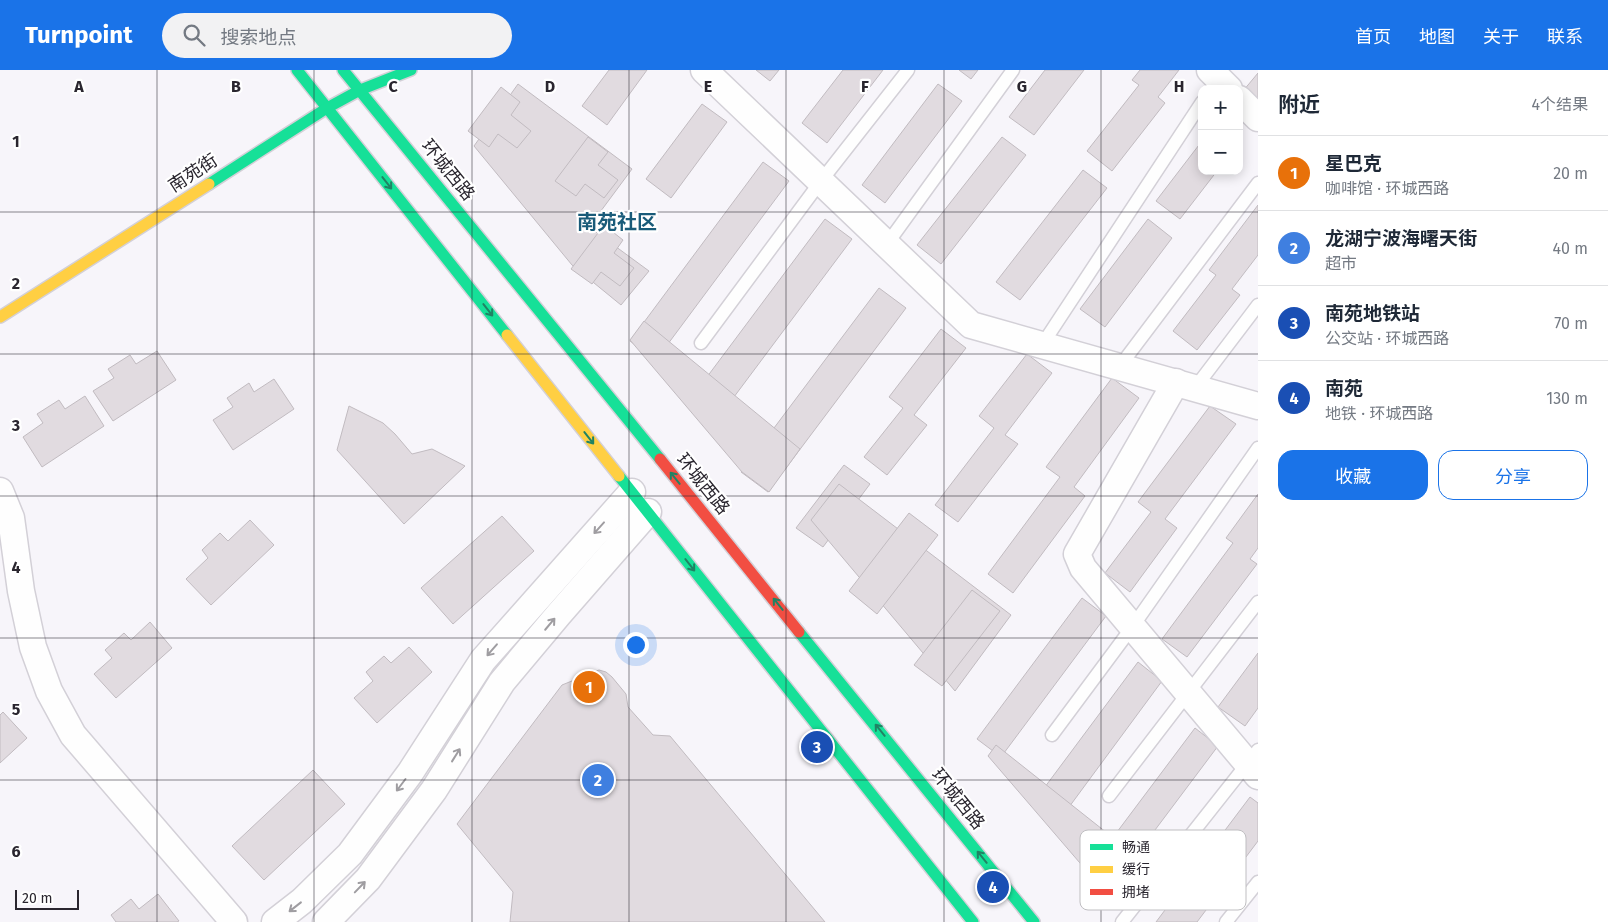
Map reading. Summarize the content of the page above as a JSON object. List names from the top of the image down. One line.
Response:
{"streets":{"main road":["环城西路","南苑街"]},"crossings":[["环城西路","南苑街"]],"districts":["南苑社区"],"legend":["畅通","缓行","拥堵"],"scale_bar":"20 m","page":{"header":"Turnpoint","search":"搜索地点","nav":["首页","地图","关于","联系"],"heading":["附近","4个结果"],"map_buttons":["+","−"],"list":[{"mark":"1","name":"星巴克","note":"咖啡馆 · 环城西路","value":"20 m"},{"mark":"2","name":"龙湖宁波海曙天街","note":"超市","value":"40 m"},{"mark":"3","name":"南苑地铁站","note":"公交站 · 环城西路","value":"70 m"},{"mark":"4","name":"南苑","note":"地铁 · 环城西路","value":"130 m"}],"buttons":["收藏","分享"],"pins":["1","3","2","4"],"scale":"20 m"},"grid":{"columns":["A","B","C","D","E","F","G","H"],"rows":["1","2","3","4","5","6"]}}
